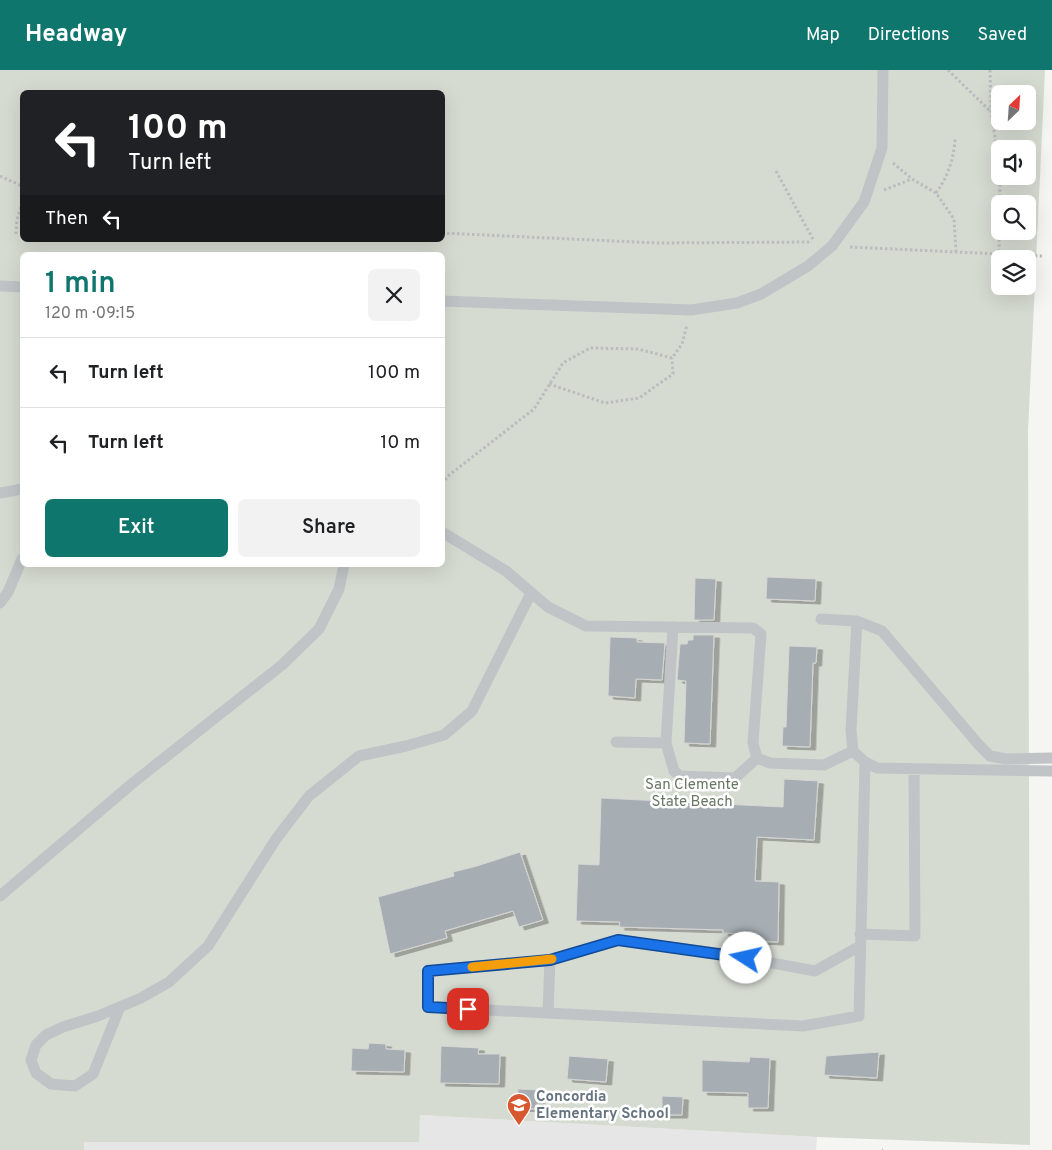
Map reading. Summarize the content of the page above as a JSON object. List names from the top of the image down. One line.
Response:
{"parks":["San Clemente State Beach"],"places":{"school or university":["Concordia Elementary School"]},"north":"top right","page":{"header":"Headway","nav":["Map","Directions","Saved"],"turn":["100 m","Turn left"],"then":"Then","heading":["1 min","120 m · 09:15"],"list":[{"name":"Turn left","value":"100 m"},{"name":"Turn left","value":"10 m"}],"buttons":["Exit","Share"]}}
